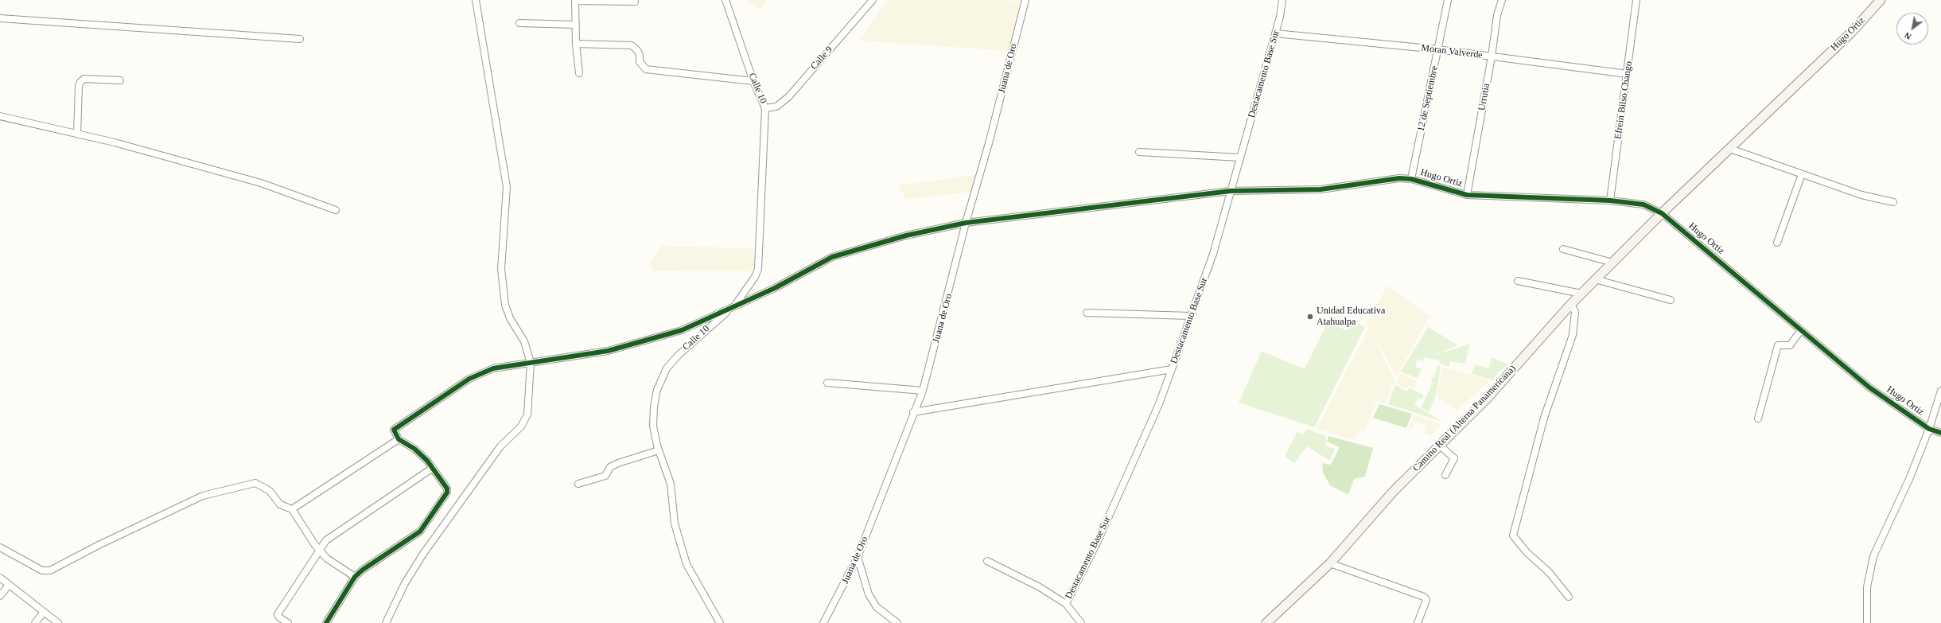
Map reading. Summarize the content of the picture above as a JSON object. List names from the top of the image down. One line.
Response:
{"streets":{"street":["Hugo Ortiz","Moran Valverde","Calle 9","Juana de Oro","Destacamento Base Sur","Calle 10","Urrutia","12 de Septiembre","Efrein Bilso Chango","Camino Real (Alterna Panamericana)"]},"crossings":[["Hugo Ortiz","Juana de Oro"],["Hugo Ortiz","Destacamento Base Sur"],["Hugo Ortiz","Calle 10"],["Hugo Ortiz","Urrutia"],["Hugo Ortiz","12 de Septiembre"],["Hugo Ortiz","Efrein Bilso Chango"],["Hugo Ortiz","Camino Real (Alterna Panamericana)"],["Moran Valverde","Destacamento Base Sur"],["Moran Valverde","Urrutia"],["Moran Valverde","12 de Septiembre"],["Moran Valverde","Efrein Bilso Chango"],["Calle 9","Calle 10"]],"places":["Unidad Educativa Atahualpa"],"north":"bottom left"}
